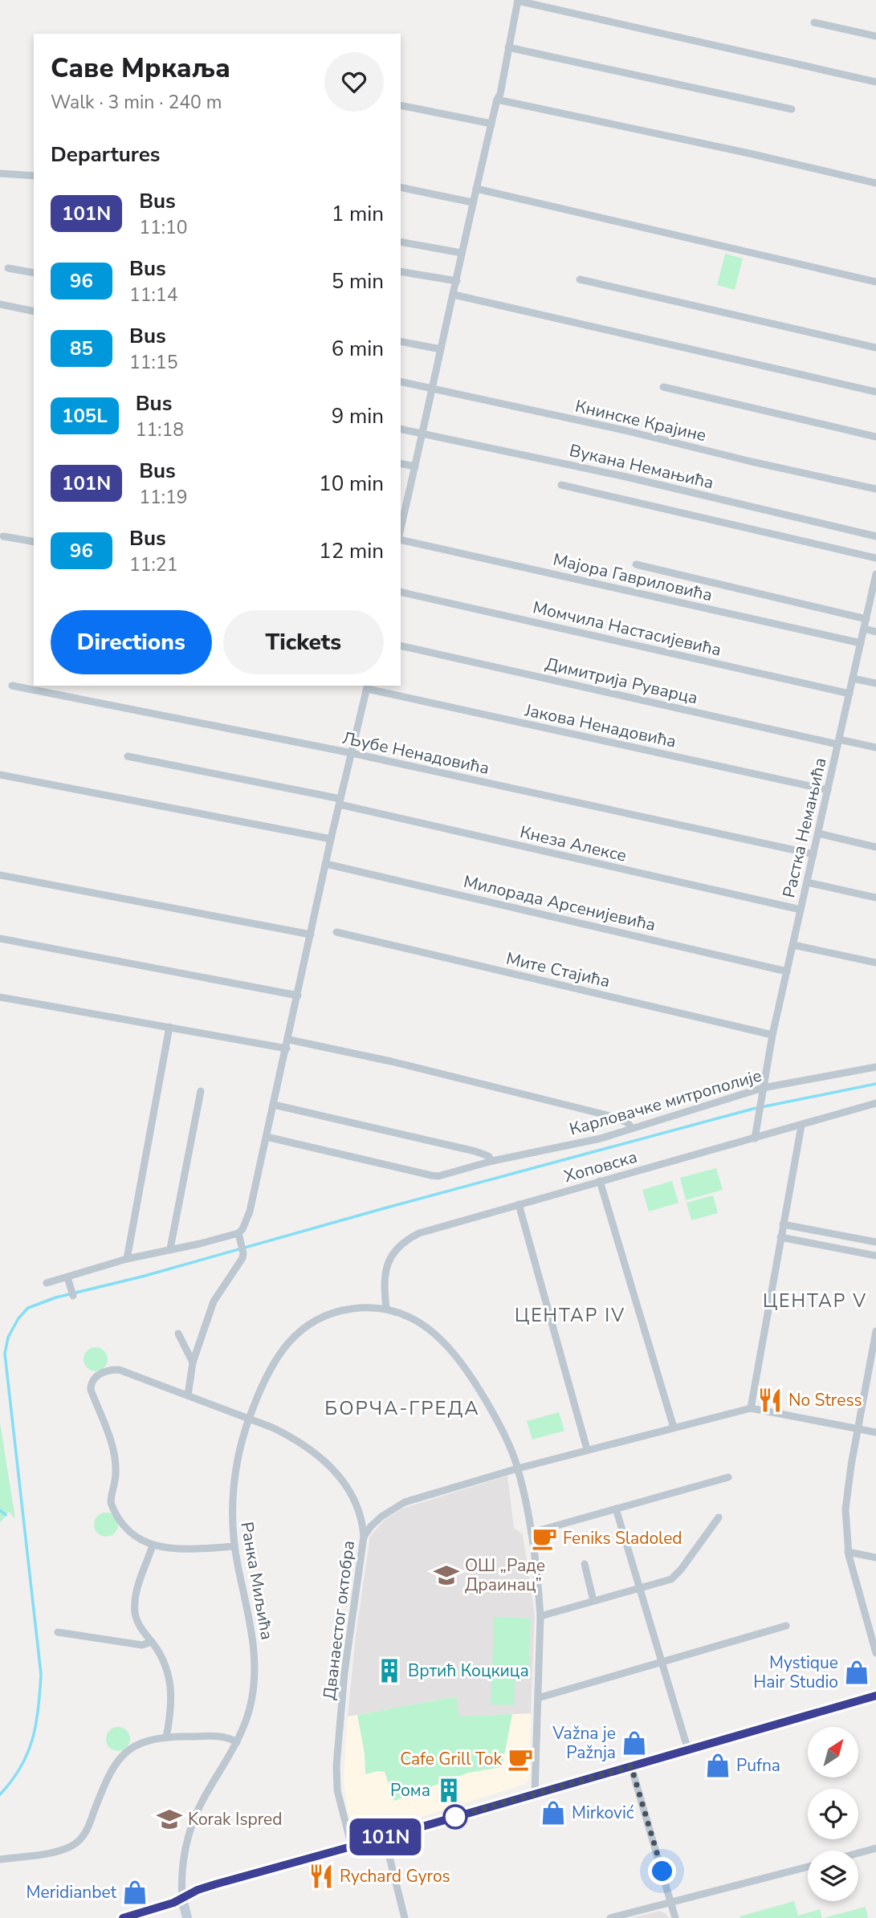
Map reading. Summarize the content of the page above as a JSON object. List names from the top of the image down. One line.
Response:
{"streets":{"street":["Книнске Крајине","Вукана Немањића","Мајора Гавриловића","Момчила Настасијевића","Димитрија Руварца","Јакова Ненадовића","Љубе Ненадовића","Растка Немањића","Кнеза Алексе","Милорада Арсенијевића","Мите Стајића","Карловачке митрополије","Хоповска","Ранка Миљића","Дванаестог октобра"]},"crossings":[["Мајора Гавриловића","Растка Немањића"],["Момчила Настасијевића","Растка Немањића"],["Димитрија Руварца","Растка Немањића"],["Јакова Ненадовића","Растка Немањића"],["Љубе Ненадовића","Растка Немањића"],["Растка Немањића","Кнеза Алексе"],["Растка Немањића","Милорада Арсенијевића"],["Растка Немањића","Мите Стајића"],["Растка Немањића","Карловачке митрополије"],["Растка Немањића","Хоповска"],["Хоповска","Ранка Миљића"],["Ранка Миљића","Дванаестог октобра"]],"districts":["ЦЕНТАР V","ЦЕНТАР IV","БОРЧА-ГРЕДА"],"places":{"restaurant":["No Stress","Rychard Gyros"],"cafe":["Feniks Sladoled","Cafe Grill Tok"],"school or university":["ОШ „Раде Драинац”","Korak Ispred"],"building":["Вртић Коцкица","Рома"],"shop":["Mystique Hair Studio","Važna je Pažnja","Pufna","Mirković","Meridianbet"]},"lines":["bus line 101N"],"north":"top right","page":{"on_map":"101N","heading":[["Саве Мркаља","Walk · 3 min · 240 m"],"Departures"],"list":[{"mark":"101N","name":"Bus","note":"11:10","value":"1 min"},{"mark":"96","name":"Bus","note":"11:14","value":"5 min"},{"mark":"85","name":"Bus","note":"11:15","value":"6 min"},{"mark":"105L","name":"Bus","note":"11:18","value":"9 min"},{"mark":"101N","name":"Bus","note":"11:19","value":"10 min"},{"mark":"96","name":"Bus","note":"11:21","value":"12 min"}],"buttons":["Directions","Tickets"]}}
